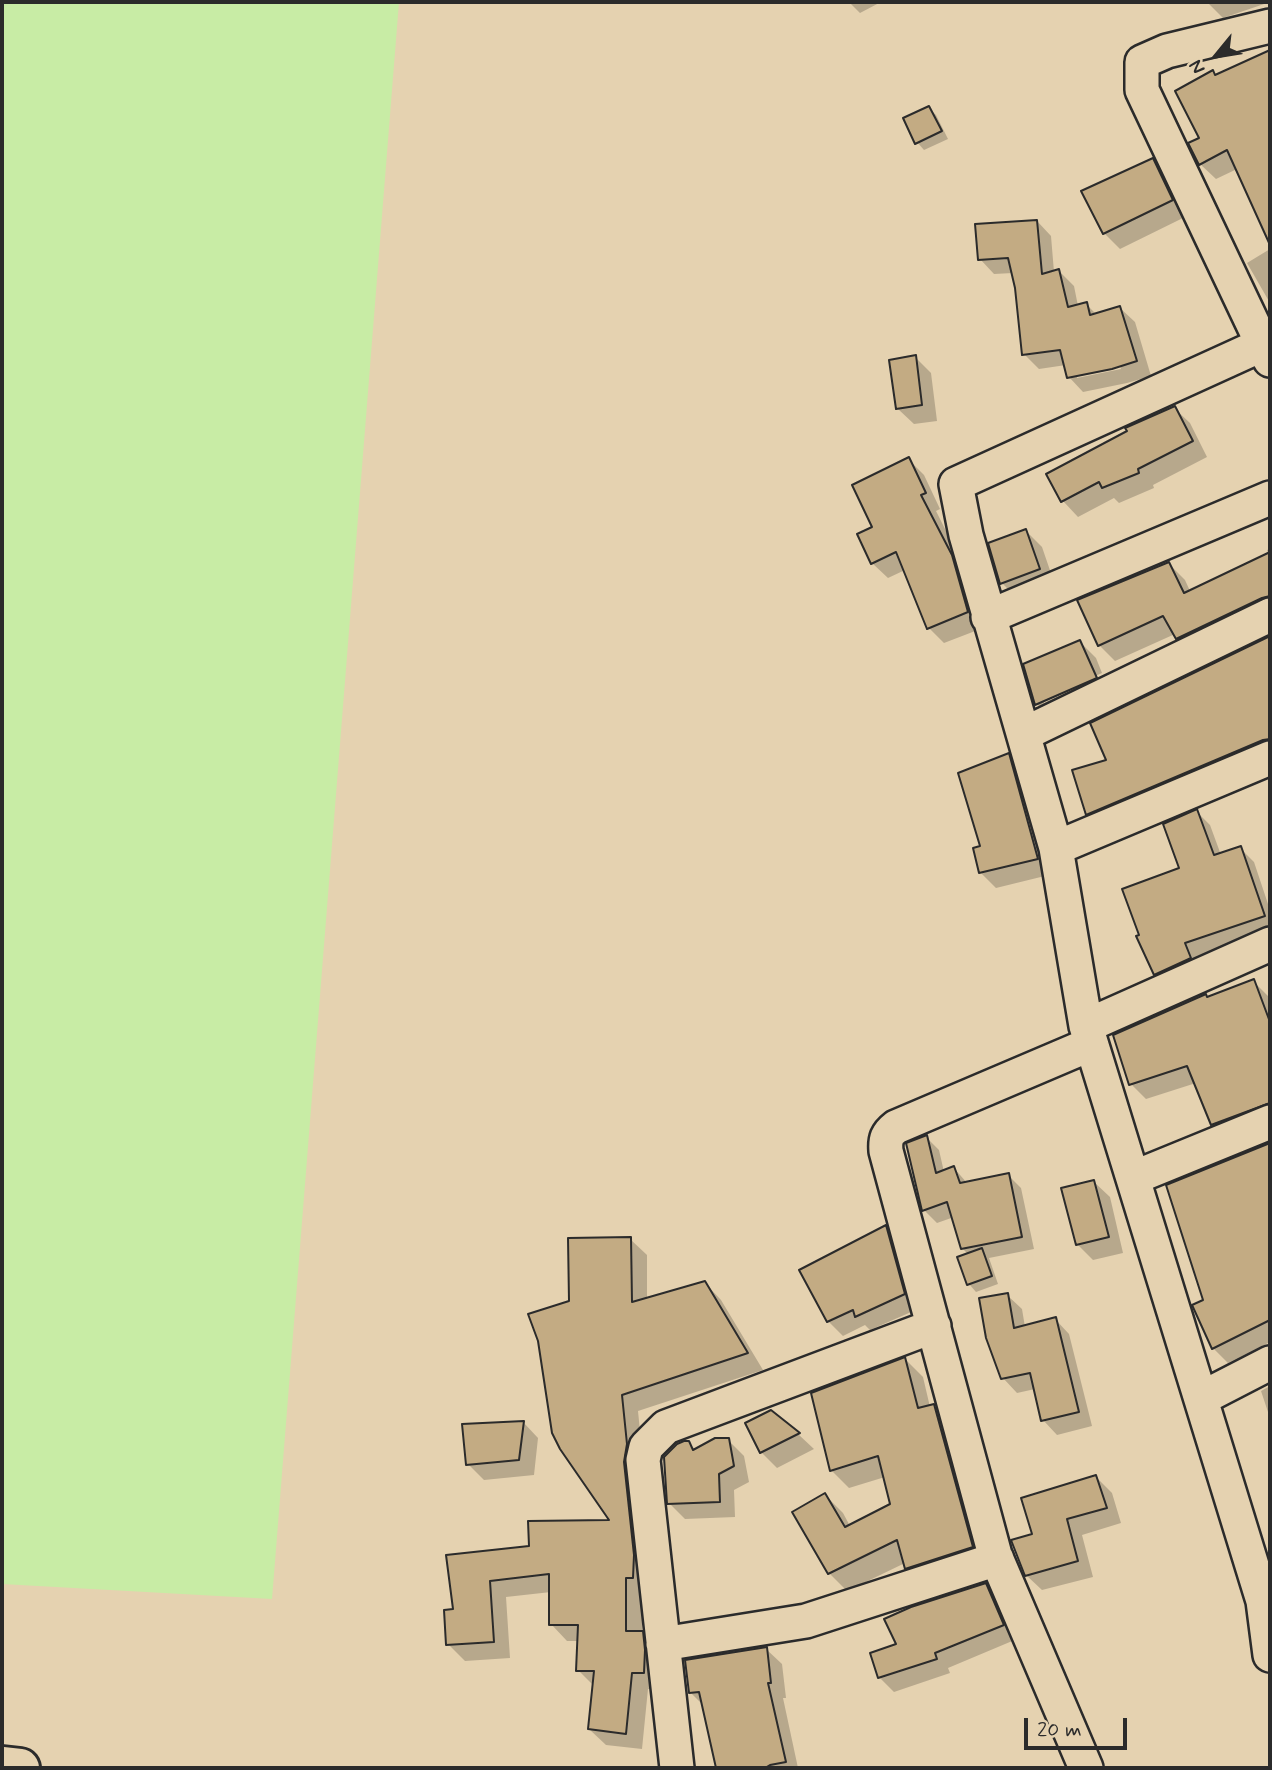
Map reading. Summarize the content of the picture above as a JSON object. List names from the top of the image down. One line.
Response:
{"scale_bar":"20 m","north":"bottom left"}
